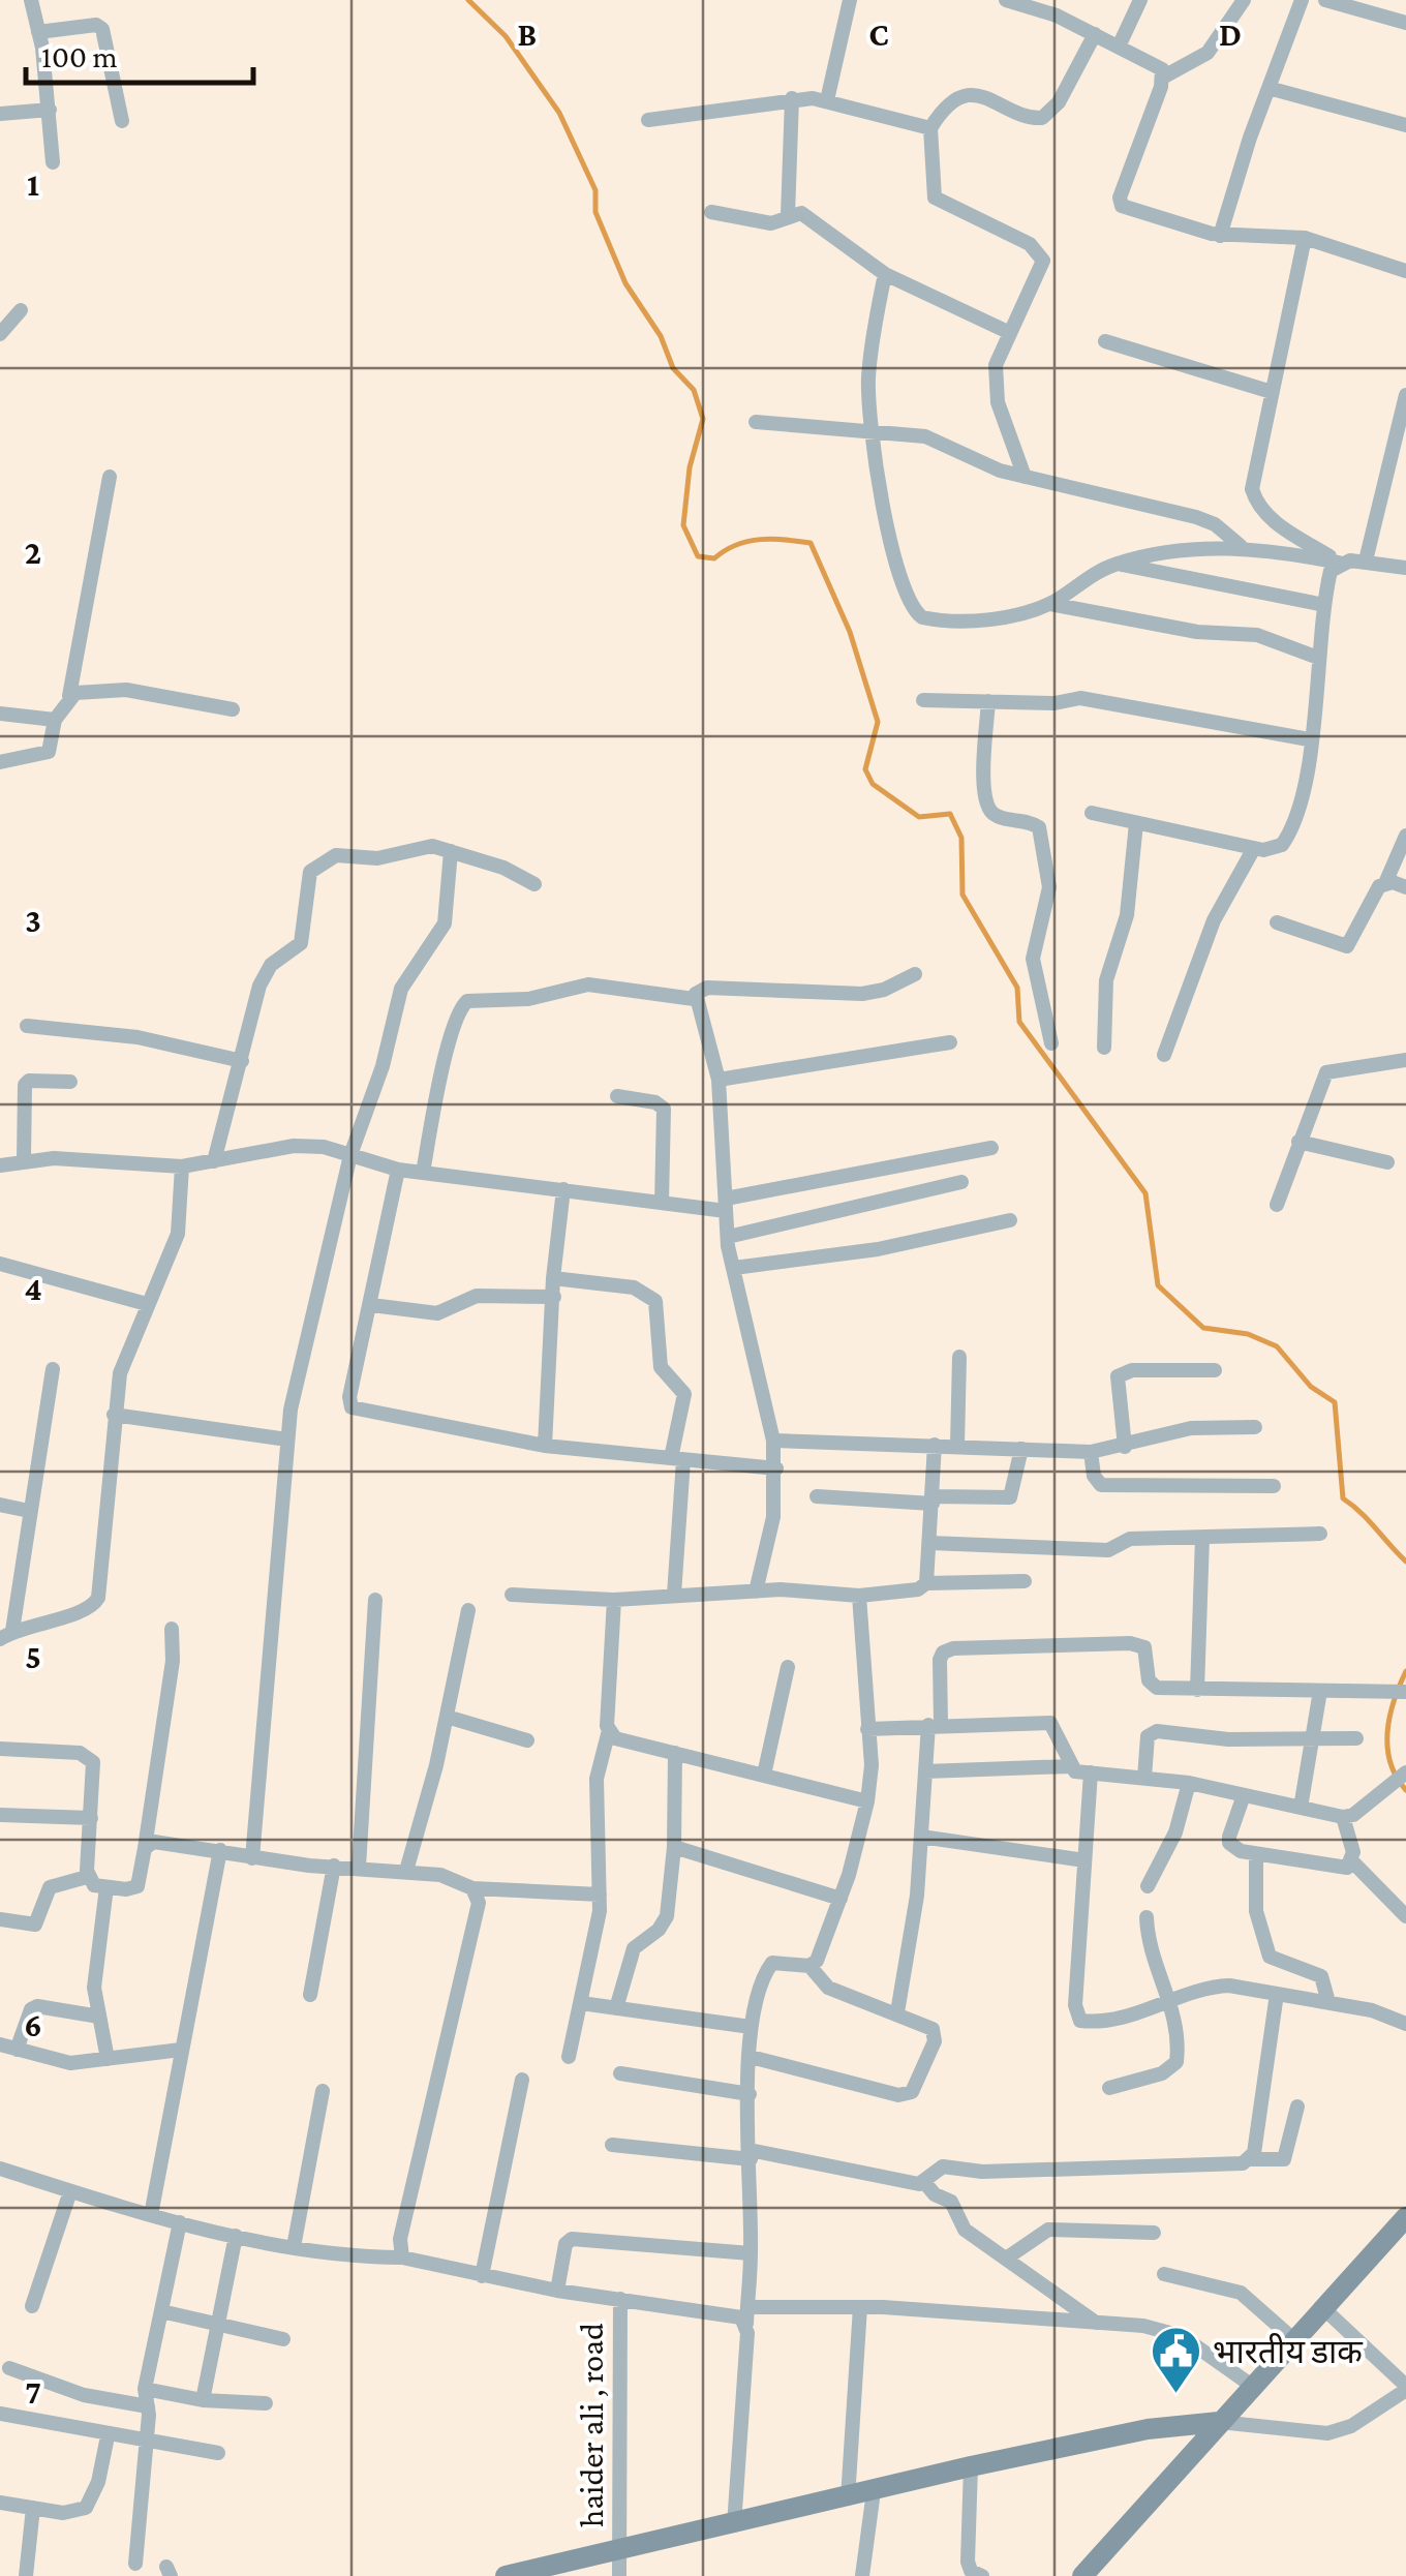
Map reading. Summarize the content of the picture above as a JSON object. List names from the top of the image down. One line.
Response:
{"streets":{"street":["haider ali , road"]},"places":{"public building":["भारतीय डाक"]},"scale_bar":"100 m","grid":{"columns":["B","C","D"],"rows":["1","2","3","4","5","6","7"]}}
